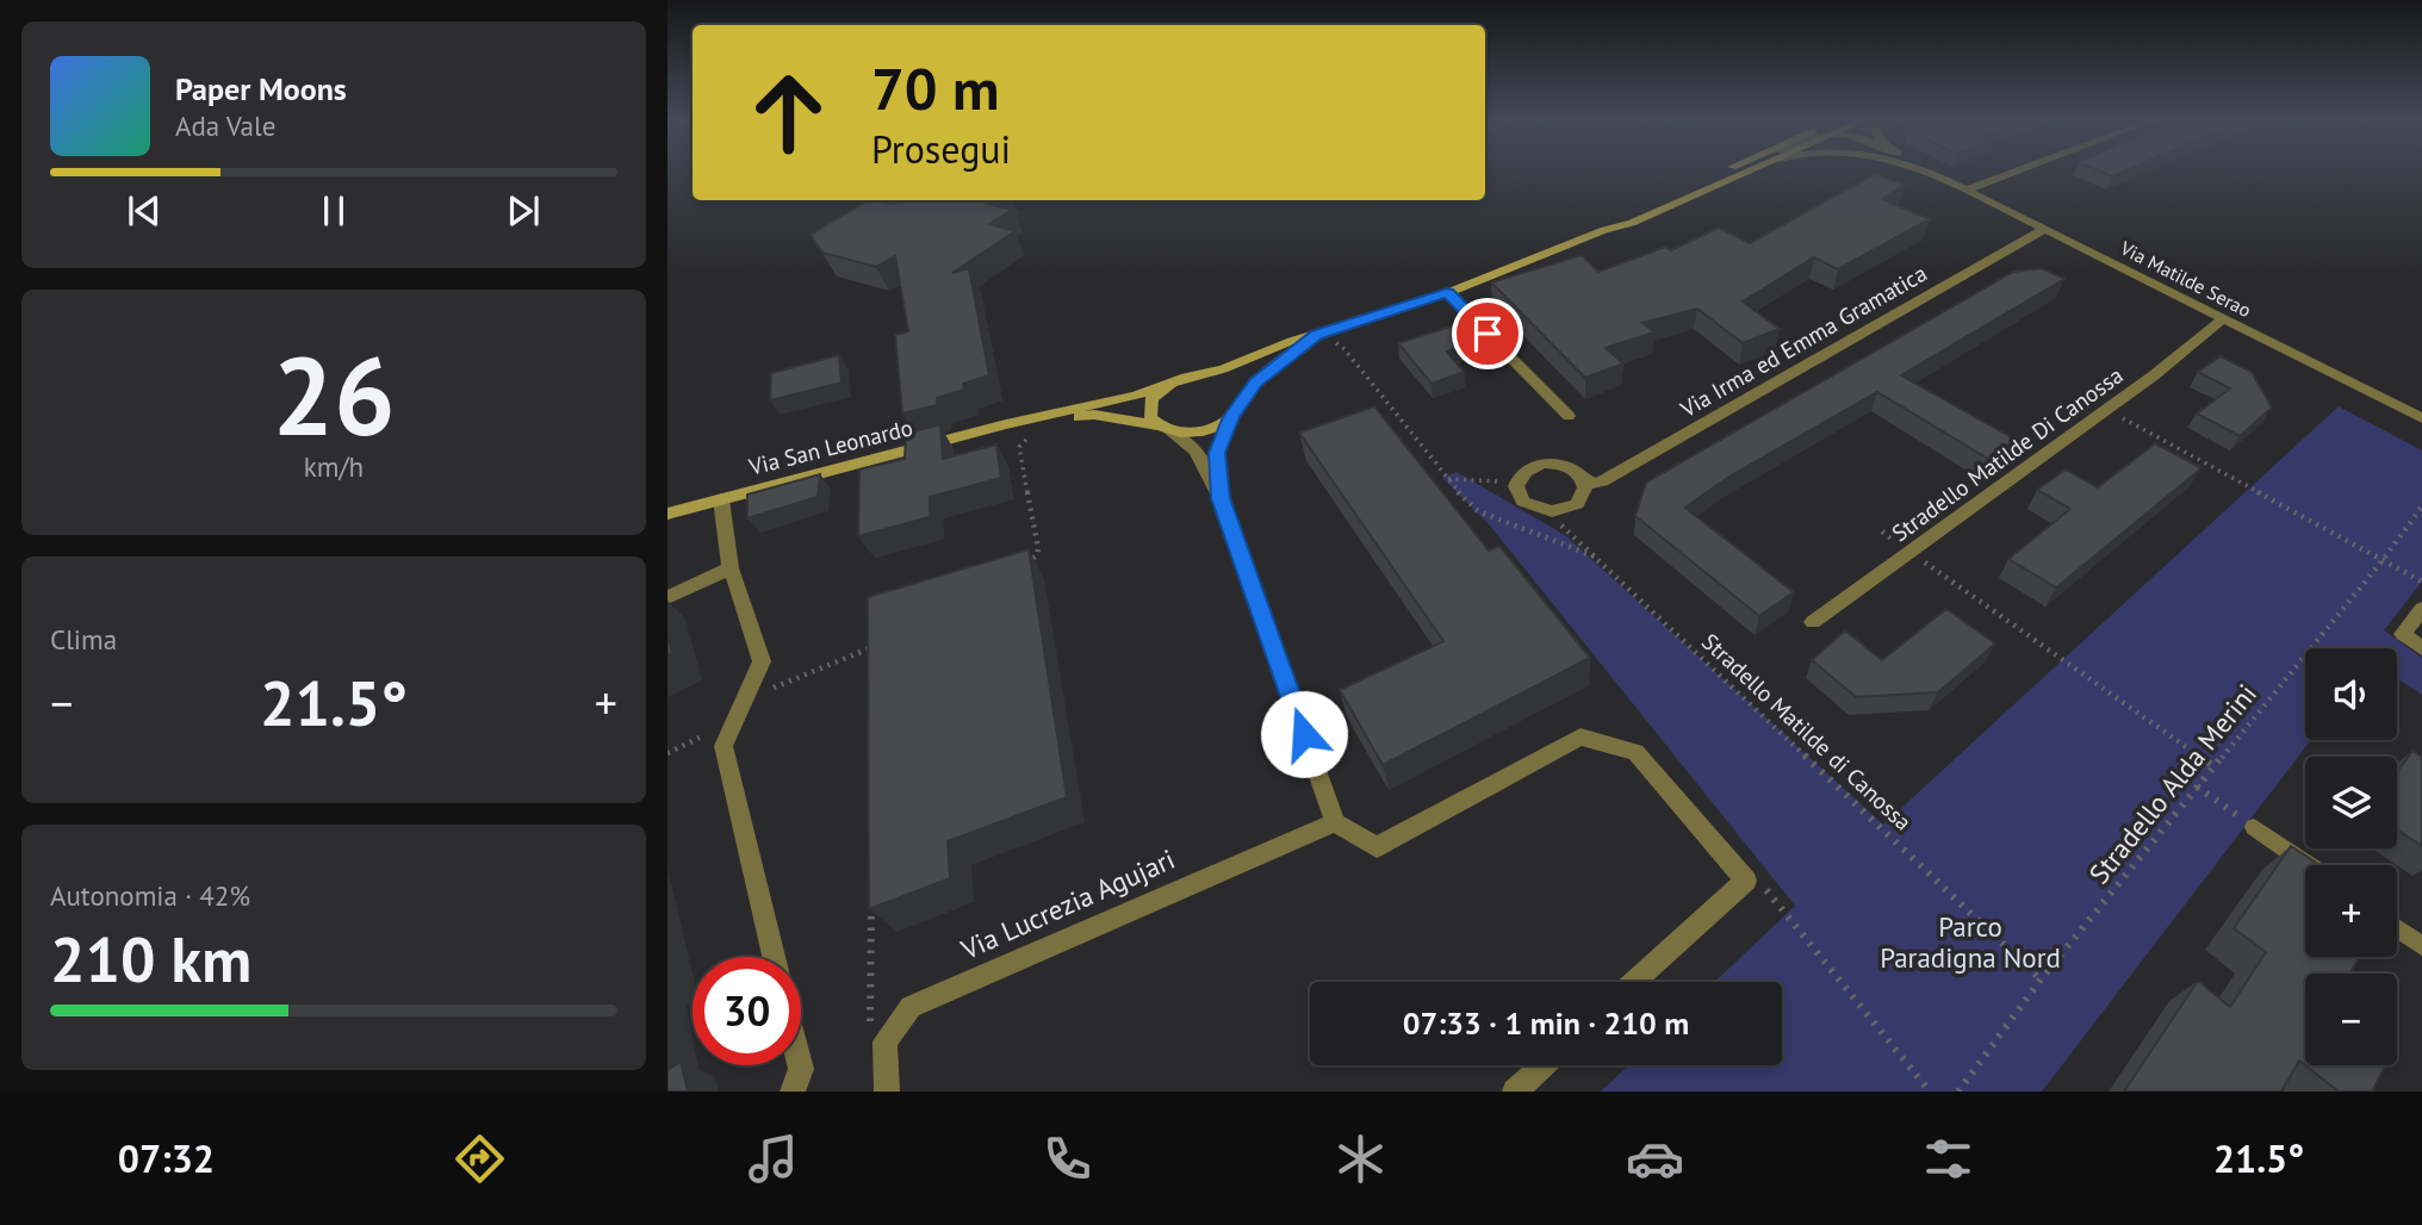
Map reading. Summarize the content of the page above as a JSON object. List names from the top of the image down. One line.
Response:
{"streets":{"main road":["Via San Leonardo"],"street":["Via Matilde Serao","Via Irma ed Emma Gramatica","Stradello Matilde Di Canossa","Via Lucrezia Agujari"],"path":["Stradello Matilde di Canossa","Stradello Alda Merini"]},"crossings":[["Via Matilde Serao","Via Irma ed Emma Gramatica"],["Via Matilde Serao","Stradello Matilde Di Canossa"],["Via Irma ed Emma Gramatica","Stradello Matilde di Canossa"],["Stradello Matilde di Canossa","Stradello Alda Merini"]],"parks":["Parco Paradigna Nord"],"page":{"turn":["70 m","Prosegui"],"song":["Paper Moons","Ada Vale"],"tile":[["26","km/h"],"Clima",["Autonomia · 42%","210 km"]],"map_buttons":["+","−"],"heat":["−","21.5°","+"],"limit":"30","trip":"07:33 · 1 min · 210 m","tabs":["07:32","21.5°"]}}
